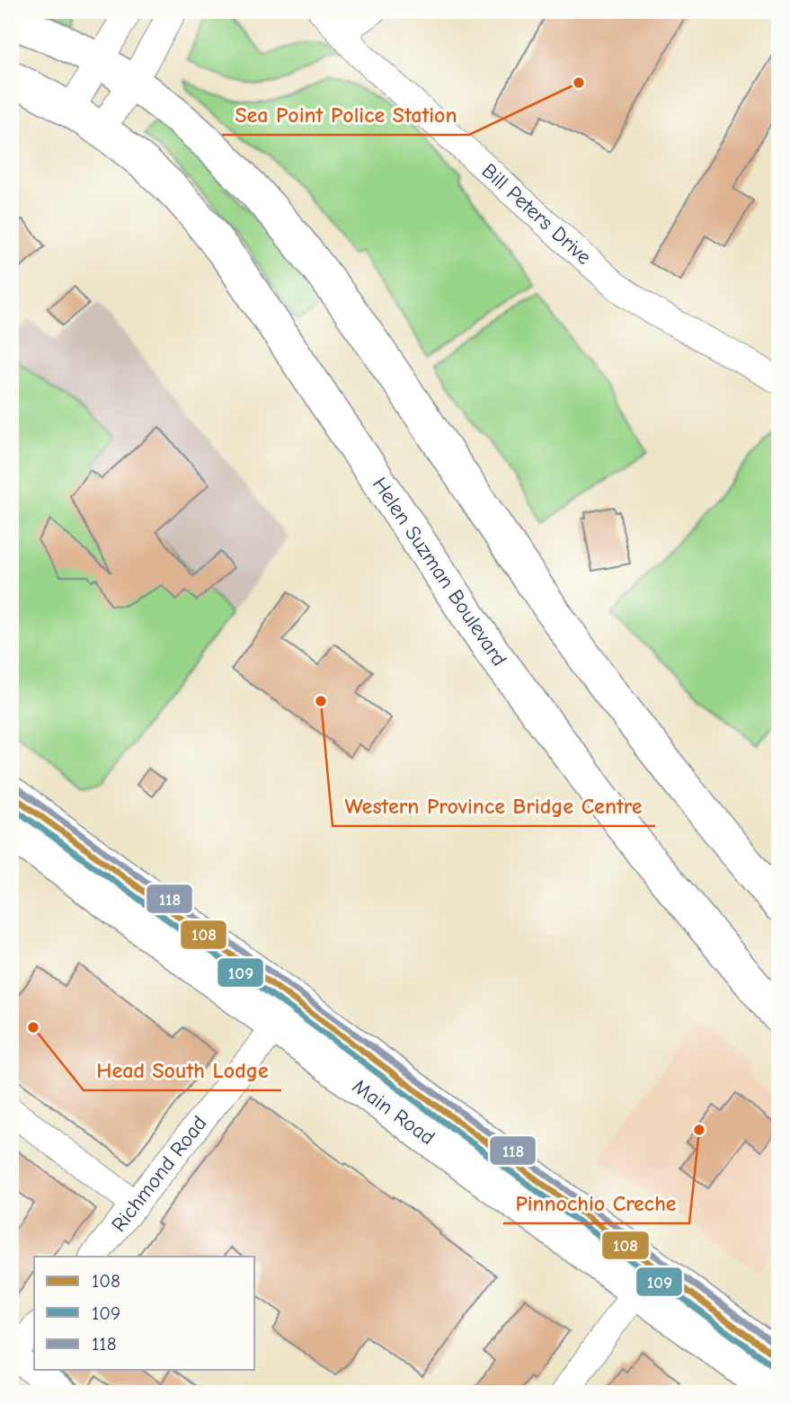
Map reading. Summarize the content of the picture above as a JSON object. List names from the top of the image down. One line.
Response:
{"streets":{"main road":["Helen Suzman Boulevard","Main Road"],"street":["Bill Peters Drive","Richmond Road"]},"crossings":[["Main Road","Richmond Road"]],"places":["Sea Point Police Station","Western Province Bridge Centre","Head South Lodge","Pinnochio Creche"],"lines":["transit line 118","transit line 108","transit line 109"],"legend":["108","109","118"]}
